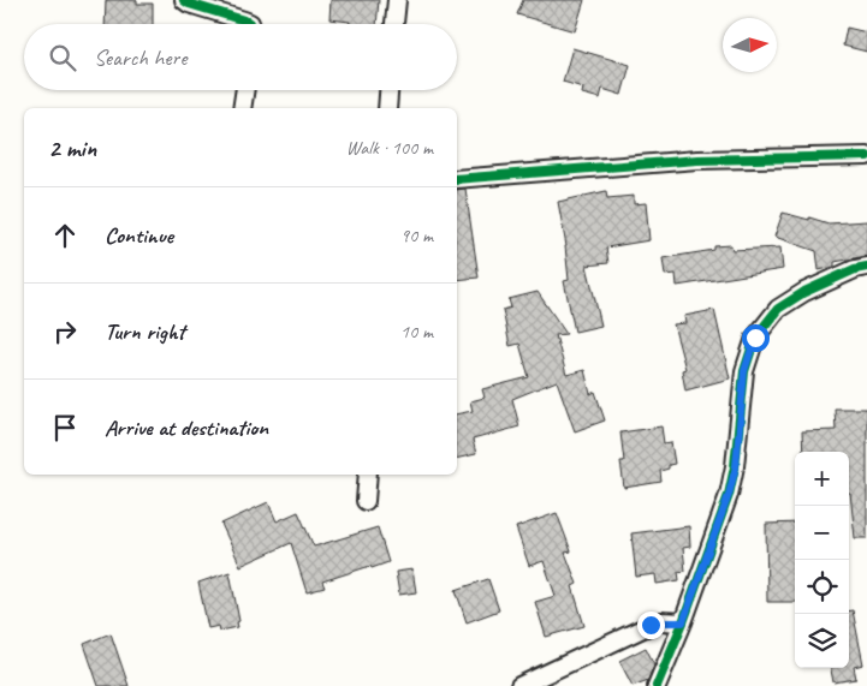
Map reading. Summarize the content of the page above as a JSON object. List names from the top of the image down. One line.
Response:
{"north":"right","page":{"search":"Search here","heading":["2 min","Walk · 100 m"],"list":[["Continue","90 m"],["Turn right","10 m"],"Arrive at destination"],"map_buttons":["+","−"]}}
